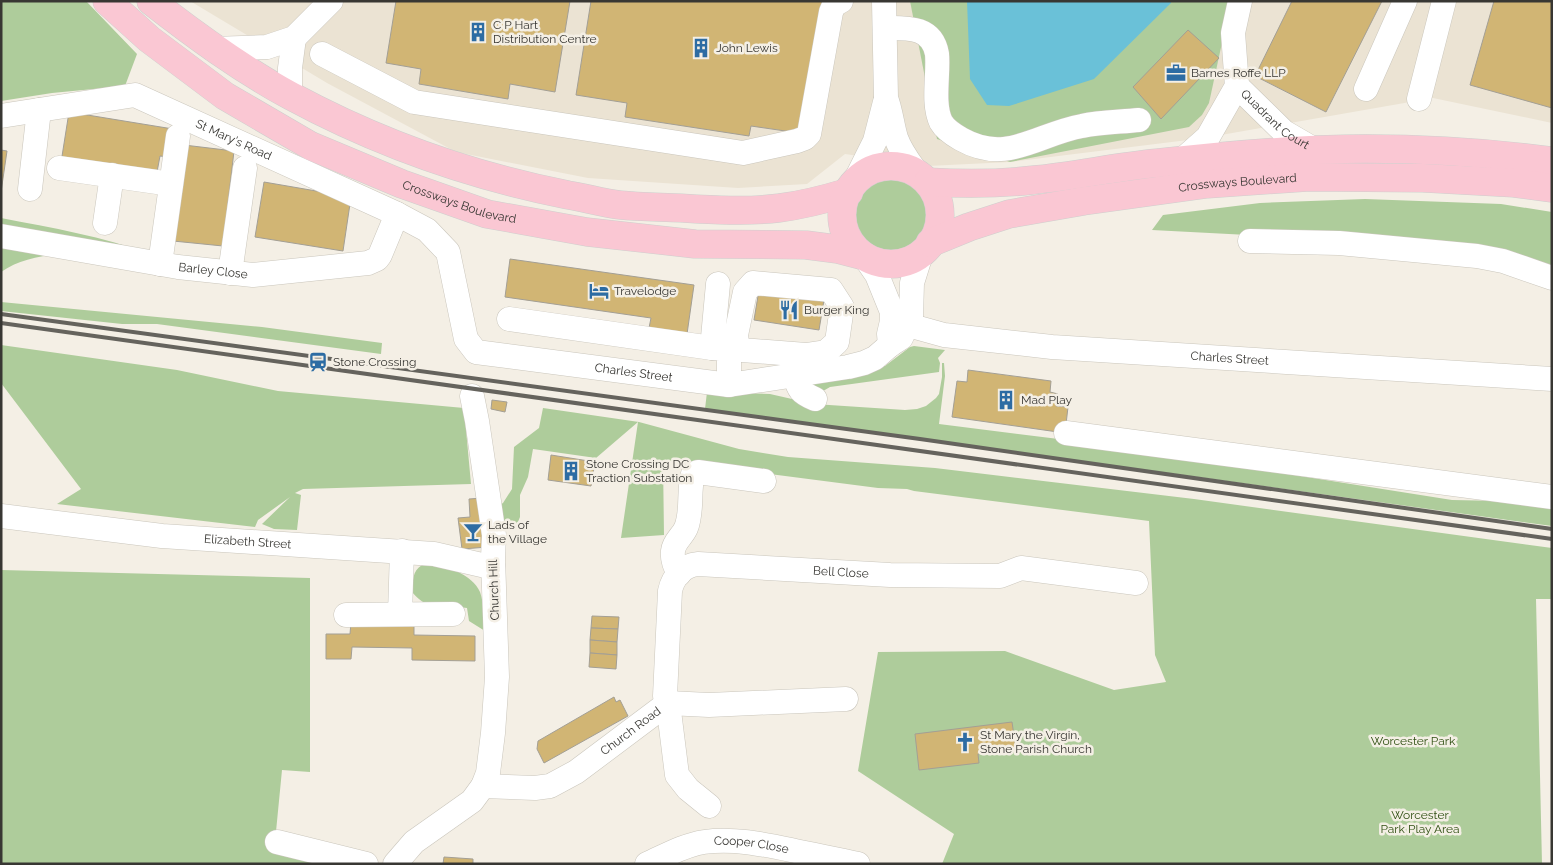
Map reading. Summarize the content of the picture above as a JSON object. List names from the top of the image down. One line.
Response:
{"streets":{"main road":["Crossways Boulevard"],"street":["Quadrant Court","St Mary's Road","Barley Close","Charles Street","Elizabeth Street","Bell Close","Church Hill","Church Road","Cooper Close"]},"crossings":[["St Mary's Road","Barley Close"],["St Mary's Road","Charles Street"],["Elizabeth Street","Church Hill"],["Church Hill","Church Road"]],"parks":["Worcester Park","Worcester Park Play Area"],"places":{"building":["C P Hart Distribution Centre","John Lewis","Mad Play","Stone Crossing DC Traction Substation"],"office":["Barnes Roffe LLP"],"hotel":["Travelodge"],"restaurant":["Burger King"],"station":["Stone Crossing"],"bar":["Lads of the Village"],"church":["St Mary the Virgin, Stone Parish Church"]}}
